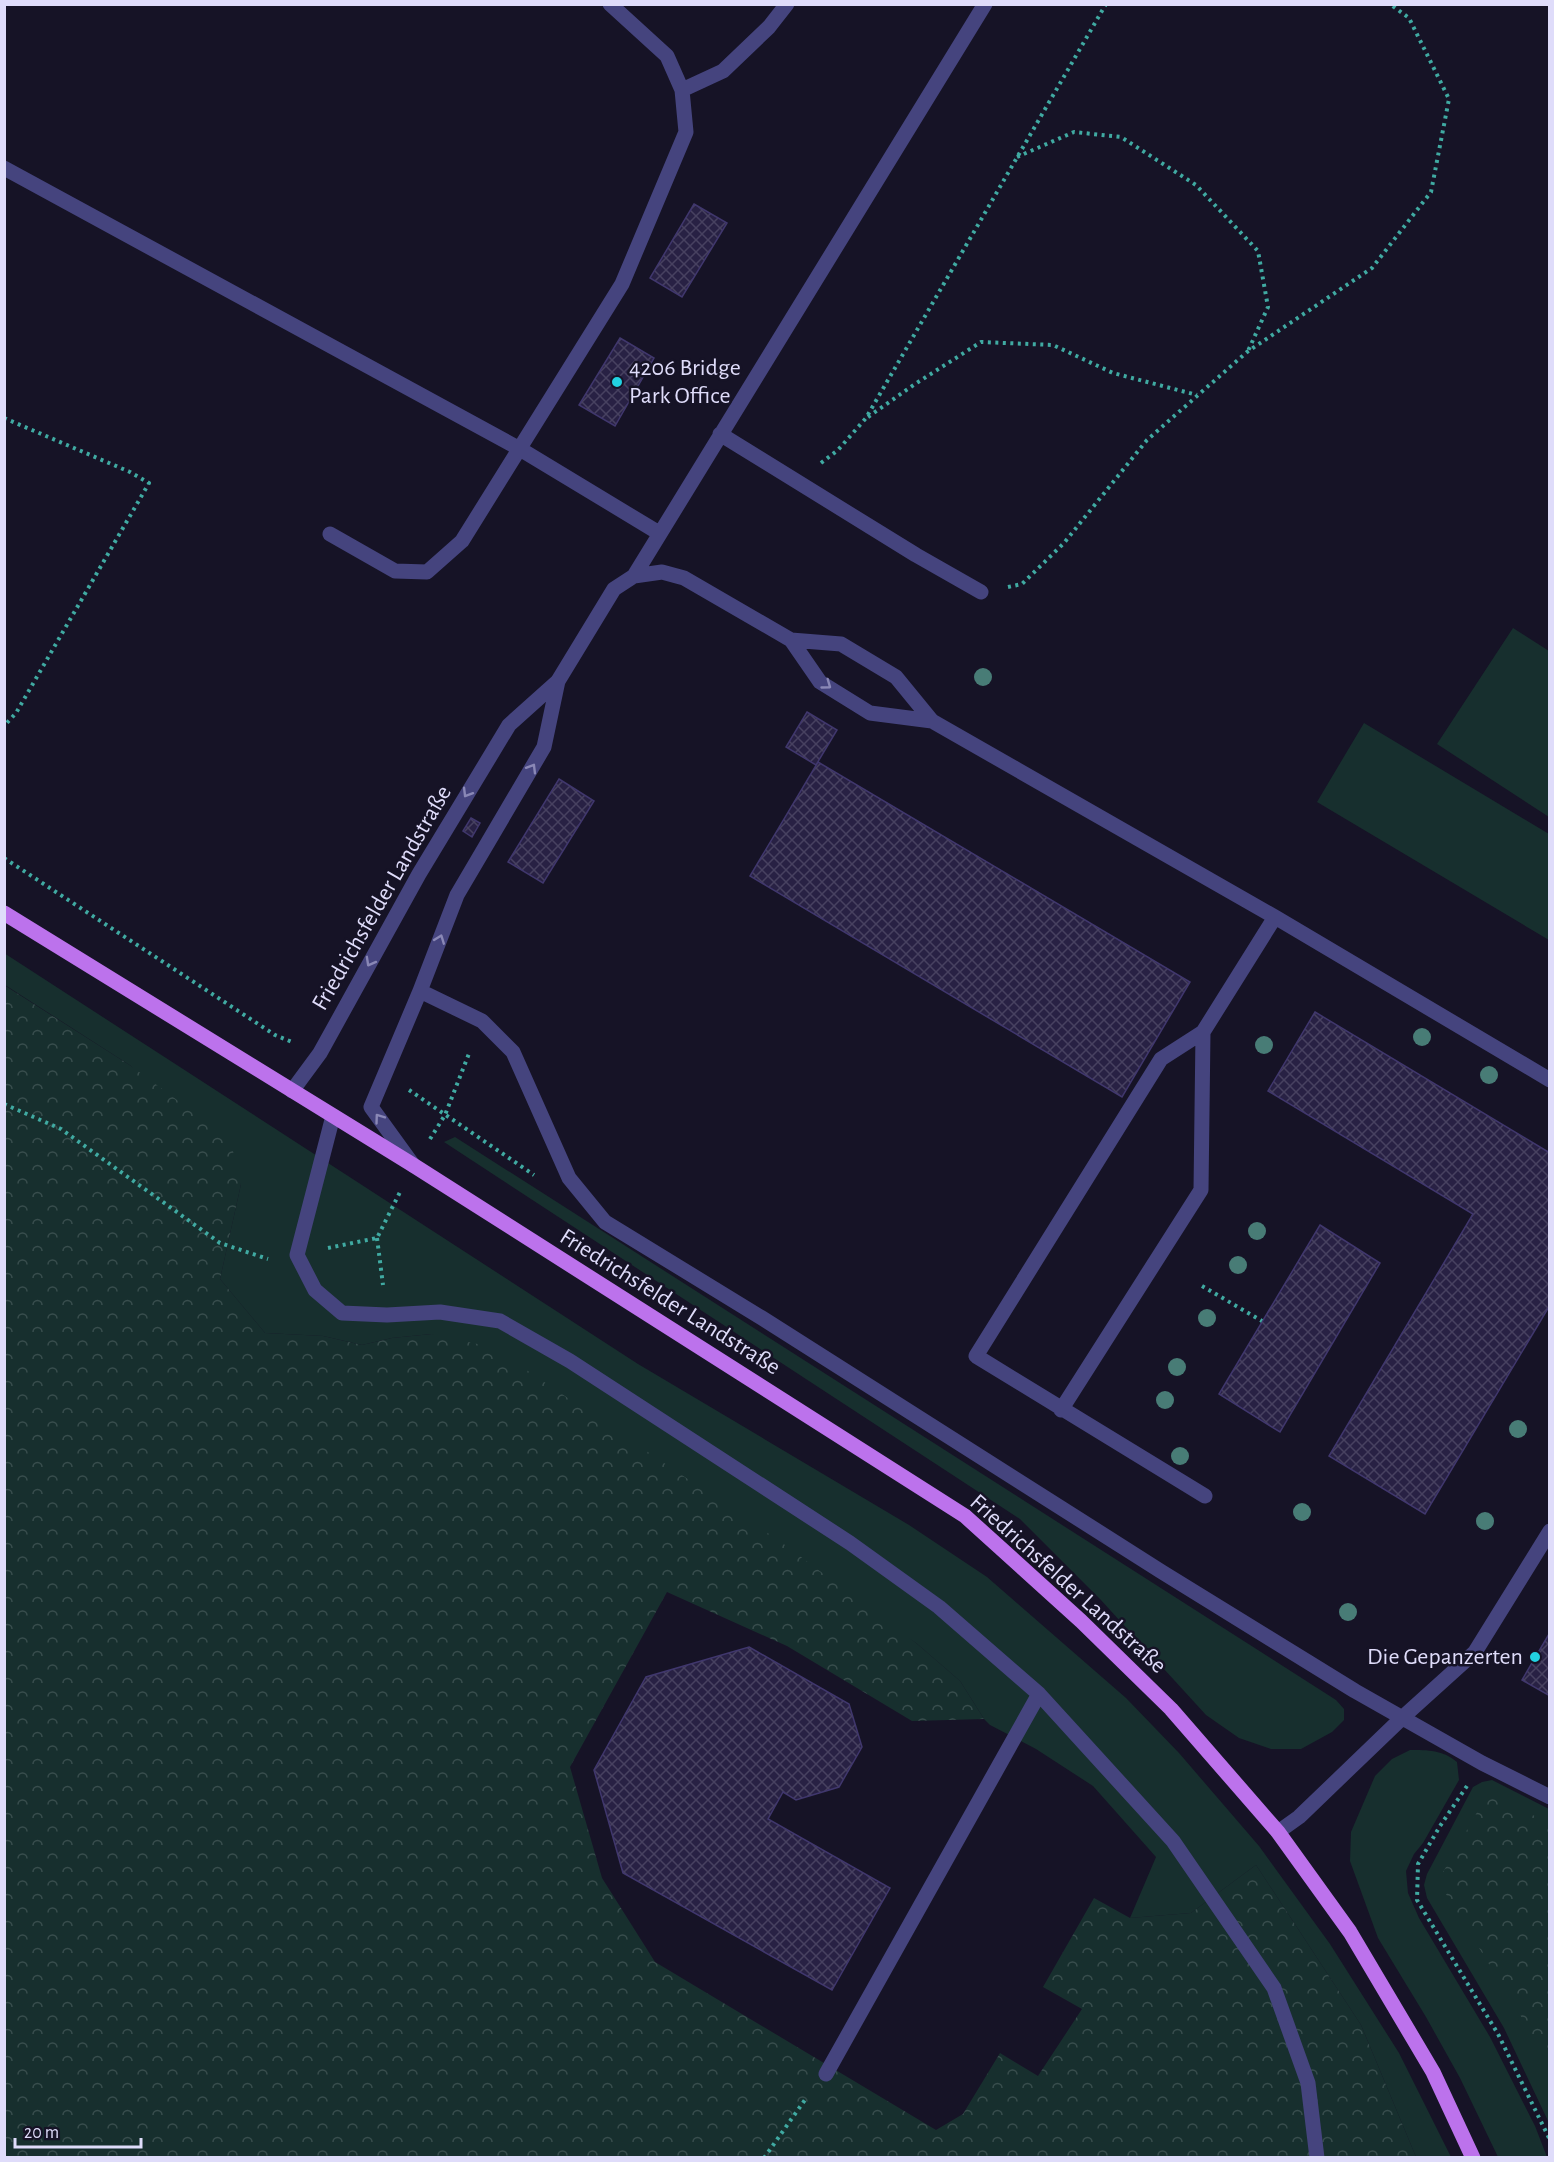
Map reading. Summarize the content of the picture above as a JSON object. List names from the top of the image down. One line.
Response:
{"streets":{"main road":["Friedrichsfelder Landstraße"]},"places":["4206 Bridge Park Office","Die Gepanzerten"],"scale_bar":"20 m"}
